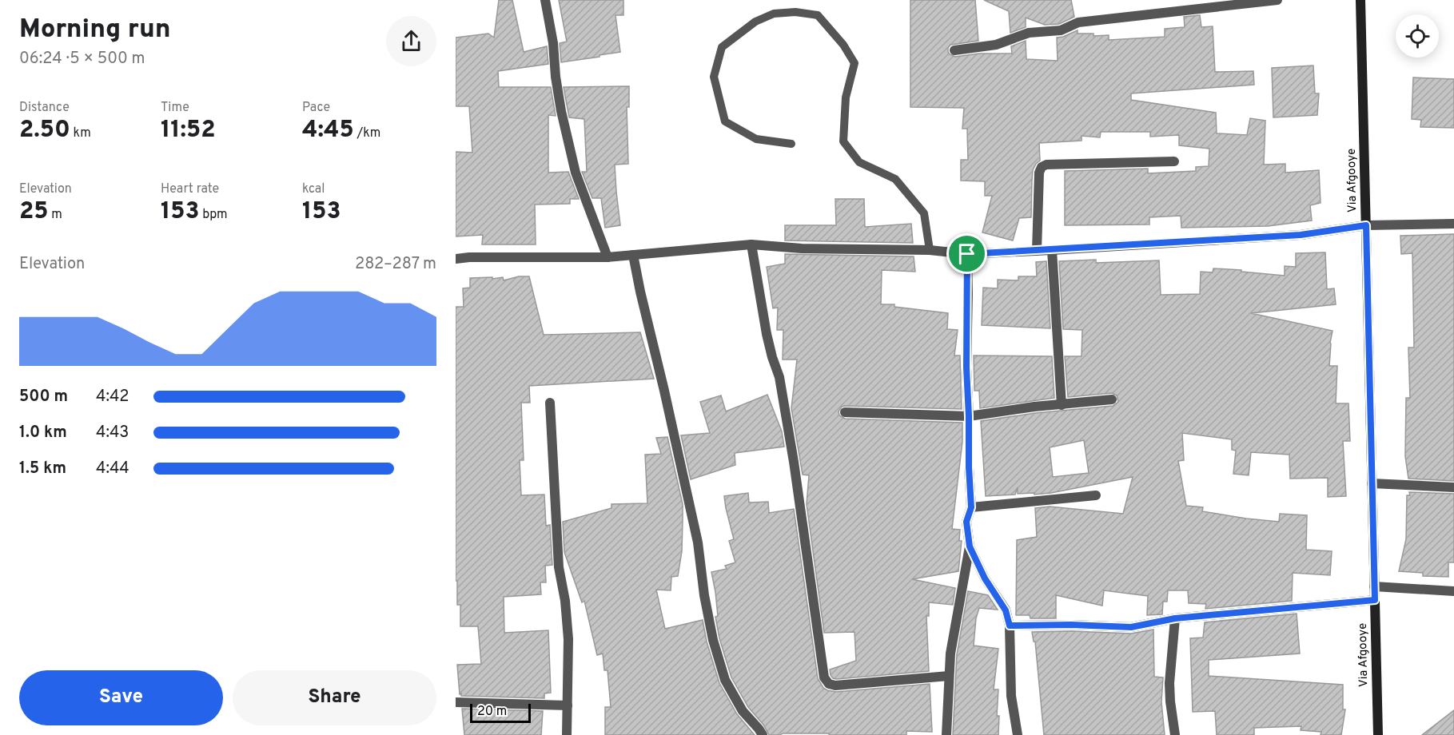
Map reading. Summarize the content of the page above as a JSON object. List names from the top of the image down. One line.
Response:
{"streets":{"main road":["Via Afgooye"]},"scale_bar":"20 m","page":{"heading":["Morning run","06:24 · 5 × 500 m"],"stats":[["Distance","2.50 km"],["Time","11:52"],["Pace","4:45 /km"],["Elevation","25 m"],["Heart rate","153 bpm"],["kcal","153"]],"chart":["Elevation","282–287 m"],"list":[{"name":"500 m","note":"4:42"},{"name":"1.0 km","note":"4:43"},{"name":"1.5 km","note":"4:44"}],"buttons":["Save","Share"],"scale":"20 m"}}
